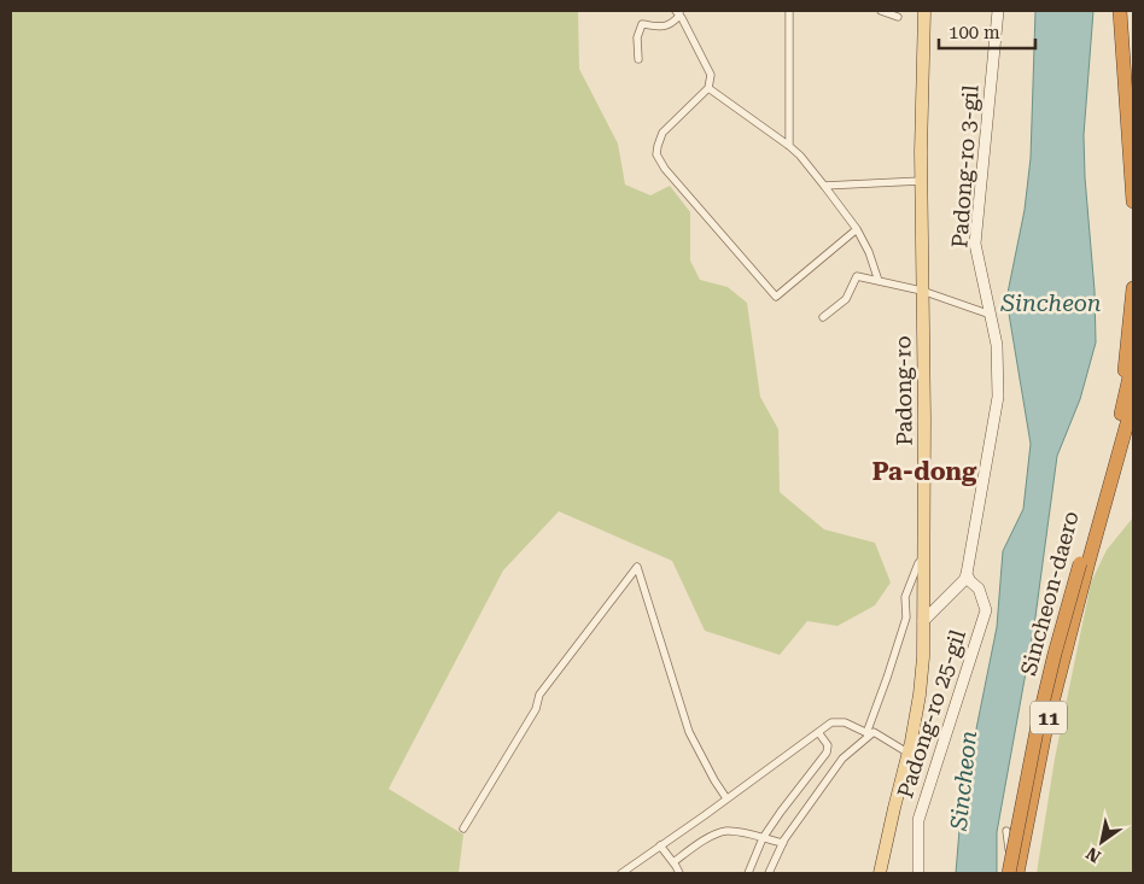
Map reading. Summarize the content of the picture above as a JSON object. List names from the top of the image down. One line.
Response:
{"streets":{"highway":["Sincheon-daero","11"],"main road":["Padong-ro"],"street":["Padong-ro 3-gil","Padong-ro 25-gil"]},"crossings":[["Padong-ro 3-gil","Padong-ro 25-gil"],["Sincheon-daero","11"]],"districts":["Pa-dong"],"water":["Sincheon"],"scale_bar":"100 m","north":"bottom left"}
